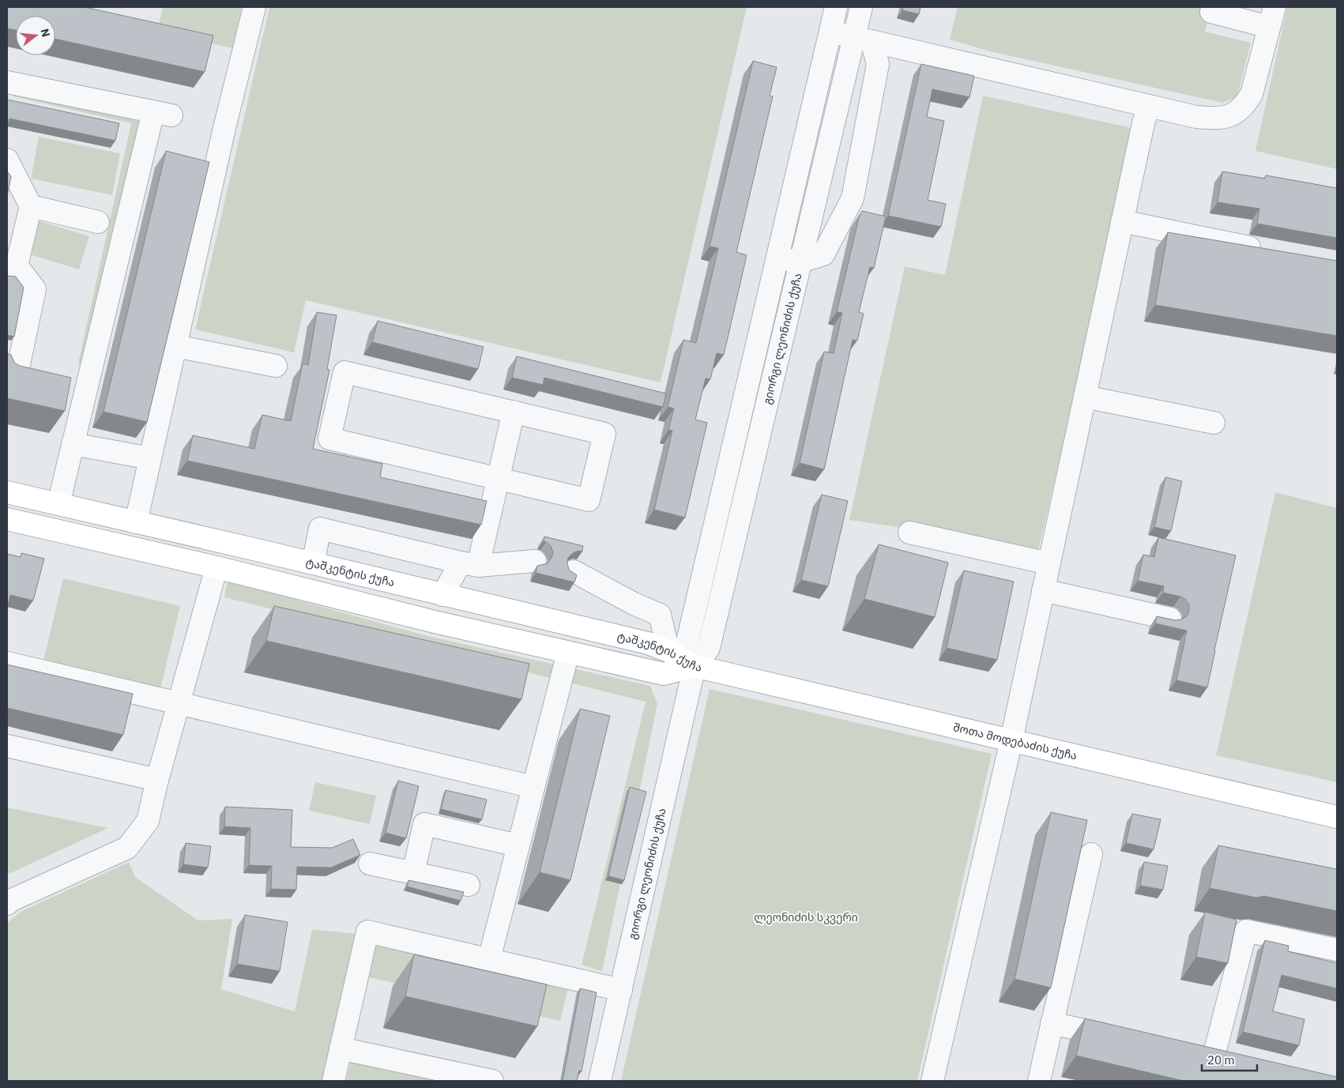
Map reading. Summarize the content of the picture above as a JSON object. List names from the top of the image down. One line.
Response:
{"streets":{"main road":["ტაშკენტის ქუჩა","შოთა მოდებაძის ქუჩა"],"street":["გიორგი ლეონიძის ქუჩა"]},"crossings":[["გიორგი ლეონიძის ქუჩა","ტაშკენტის ქუჩა"],["გიორგი ლეონიძის ქუჩა","შოთა მოდებაძის ქუჩა"],["ტაშკენტის ქუჩა","შოთა მოდებაძის ქუჩა"]],"parks":["ლეონიძის სკვერი"],"scale_bar":"20 m","north":"right"}
